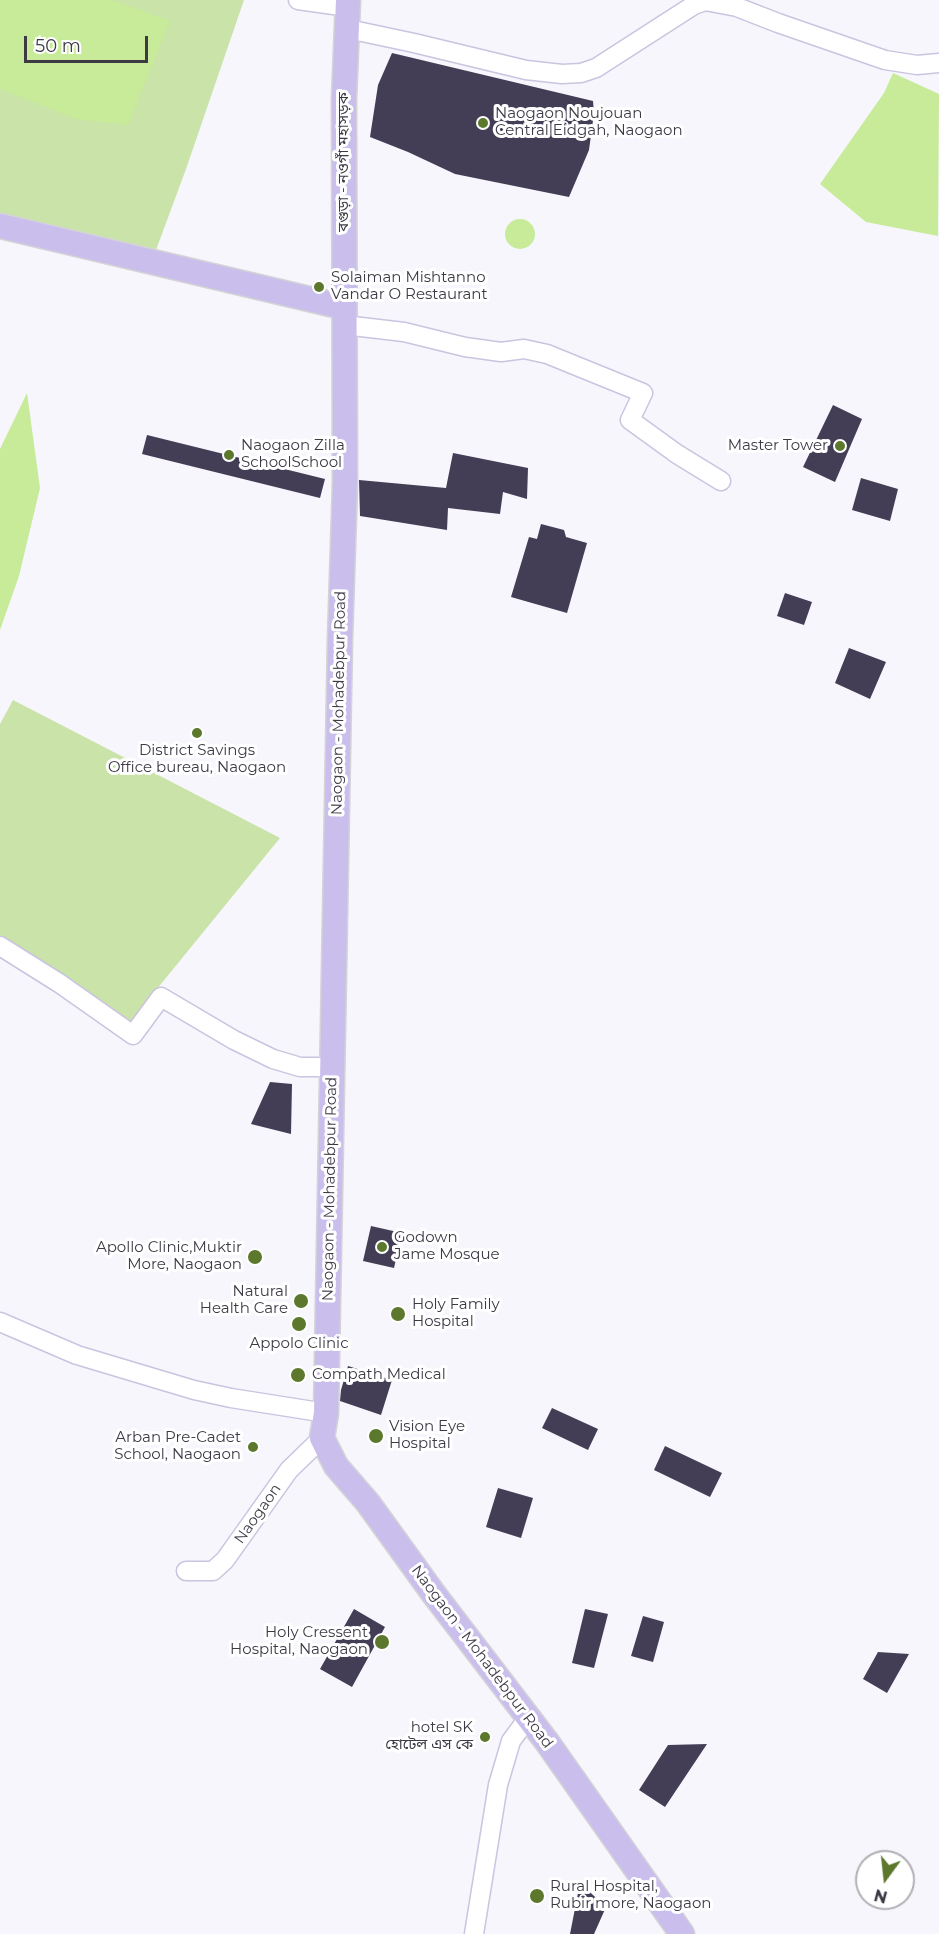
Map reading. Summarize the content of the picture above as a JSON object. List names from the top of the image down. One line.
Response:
{"streets":{"main road":["বগুড়া - নওগাঁ মহাসড়ক","Naogaon - Mohadebpur Road"],"street":["Naogaon"]},"crossings":[["বগুড়া - নওগাঁ মহাসড়ক","Naogaon - Mohadebpur Road"],["Naogaon - Mohadebpur Road","Naogaon"]],"places":["Naogaon Noujouan Central Eidgah, Naogaon","Solaiman Mishtanno Vandar O Restaurant","Master Tower","Naogaon Zilla SchoolSchool","District Savings Office bureau, Naogaon","Godown Jame Mosque","Apollo Clinic,Muktir More, Naogaon","Natural Health Care","Holy Family Hospital","Appolo Clinic","Compath Medical","Vision Eye Hospital","Arban Pre-Cadet School, Naogaon","Holy Cressent Hospital, Naogaon","hotel SK হোটেল এস কে","Rural Hospital, Rubir more, Naogaon"],"scale_bar":"50 m","north":"bottom"}
